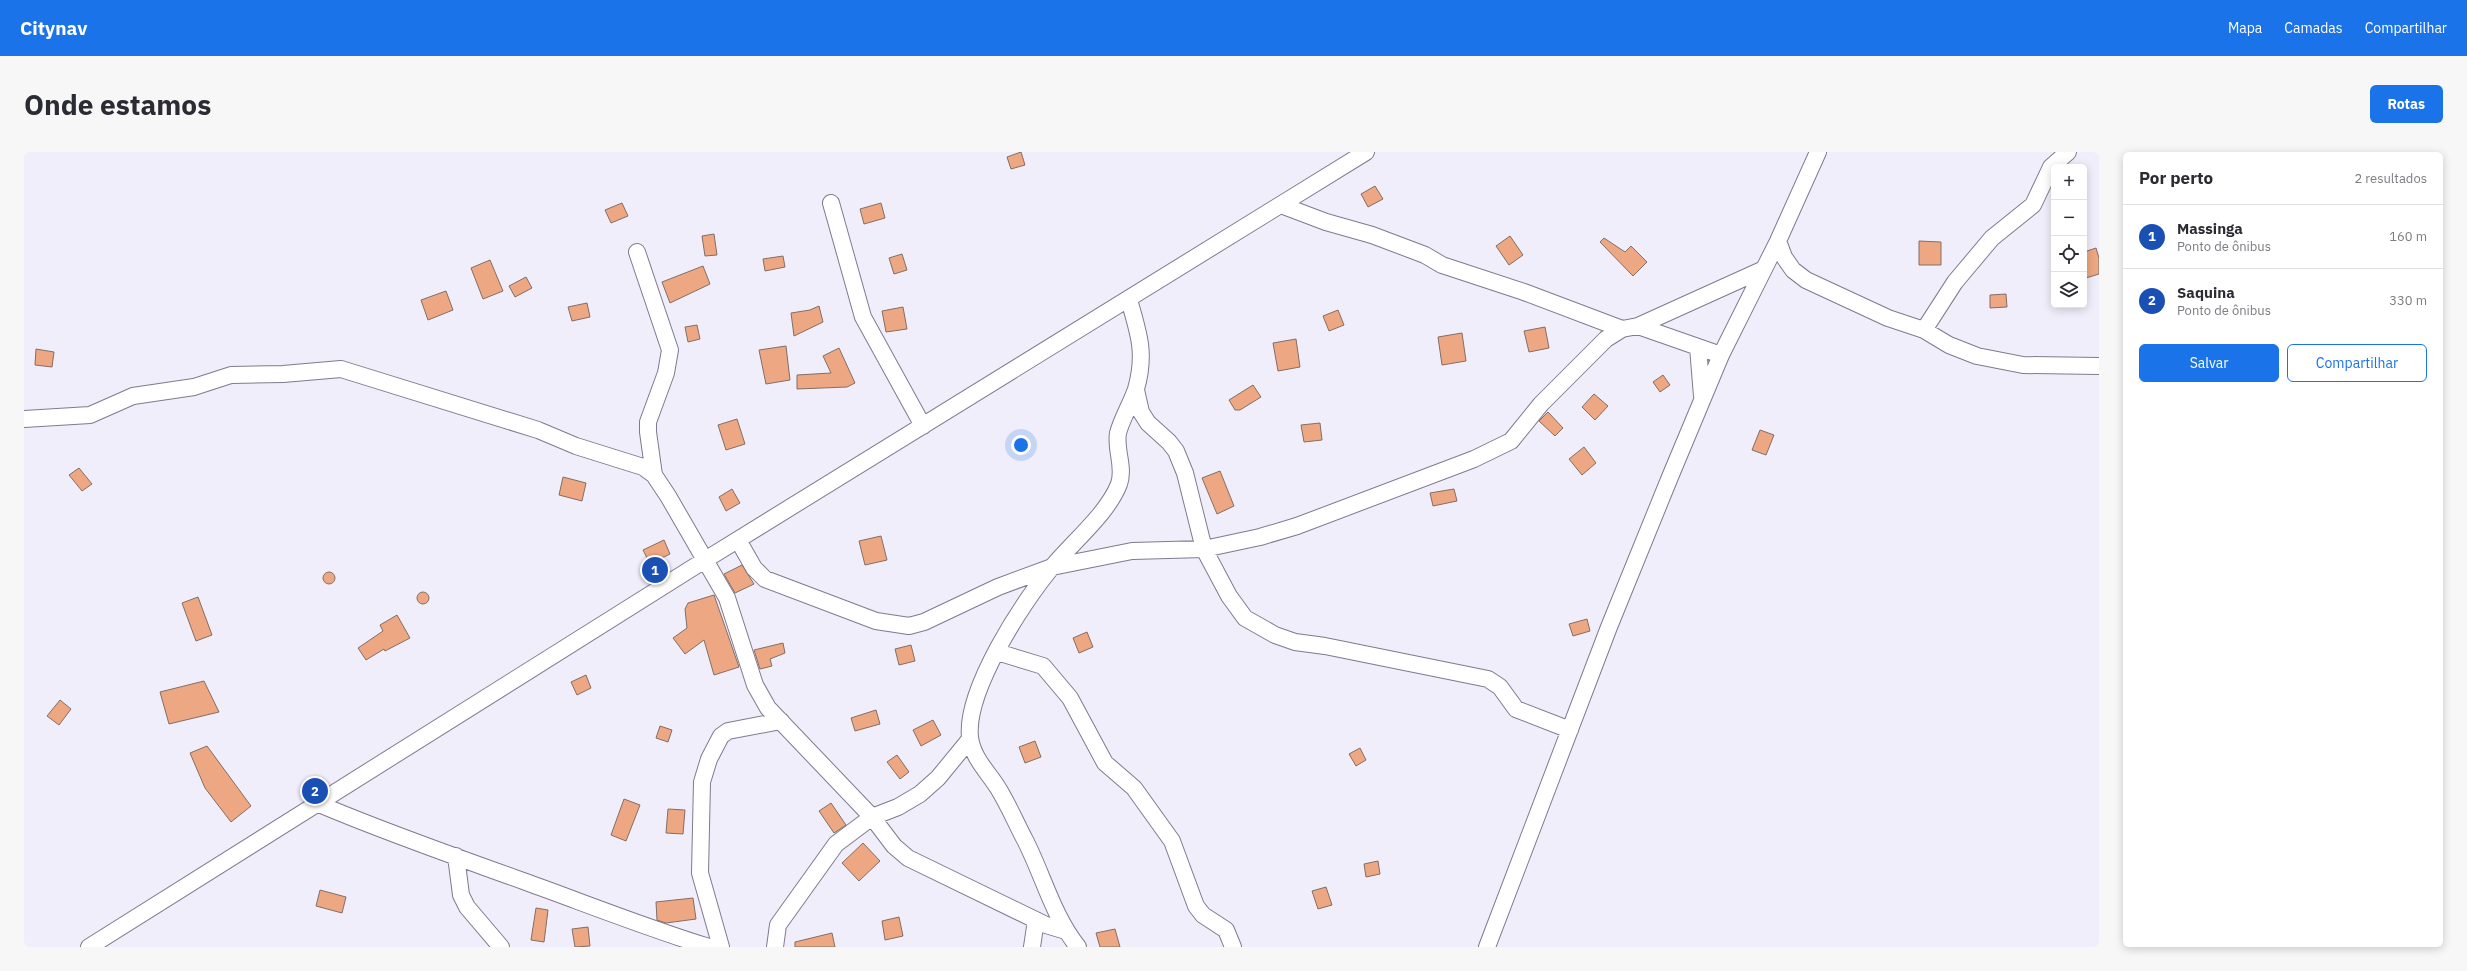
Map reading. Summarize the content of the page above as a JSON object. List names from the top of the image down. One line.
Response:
{"page":{"header":"Citynav","nav":["Mapa","Camadas","Compartilhar"],"buttons":["Rotas",["Salvar","Compartilhar"]],"title":"Onde estamos","heading":["Por perto","2 resultados"],"map_buttons":["+","−"],"list":[{"mark":"1","name":"Massinga","note":"Ponto de ônibus","value":"160 m"},{"mark":"2","name":"Saquina","note":"Ponto de ônibus","value":"330 m"}],"pins":["1","2"]}}
